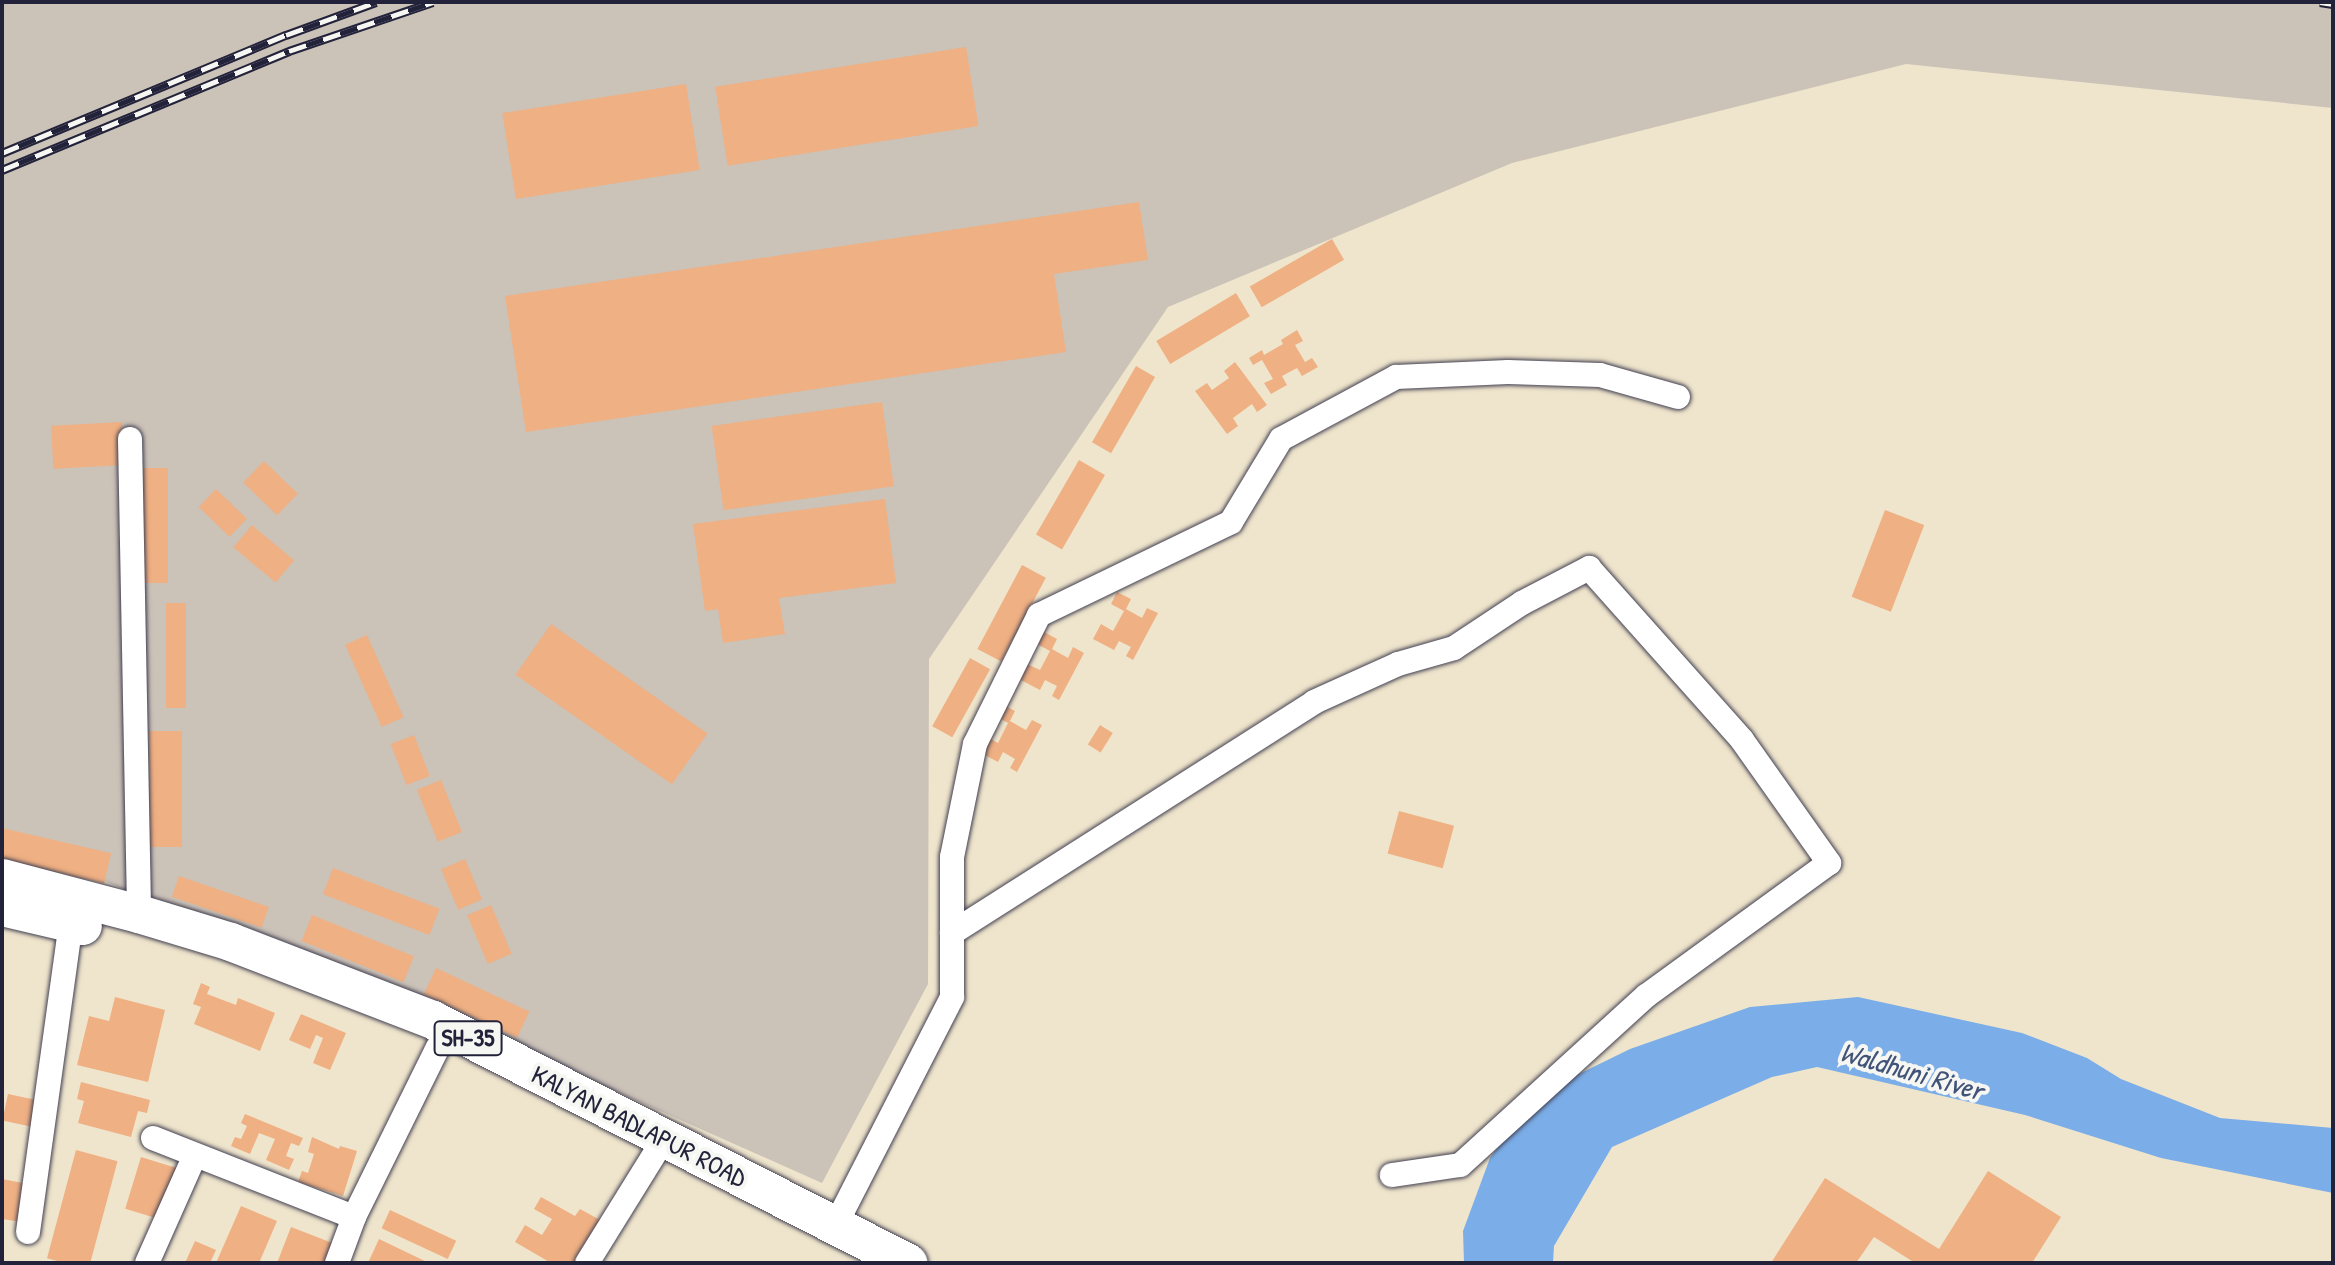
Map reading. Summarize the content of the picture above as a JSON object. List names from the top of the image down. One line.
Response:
{"streets":{"main road":["SH-35","KALYAN BADLAPUR ROAD"]},"water":["Waldhuni River"]}
